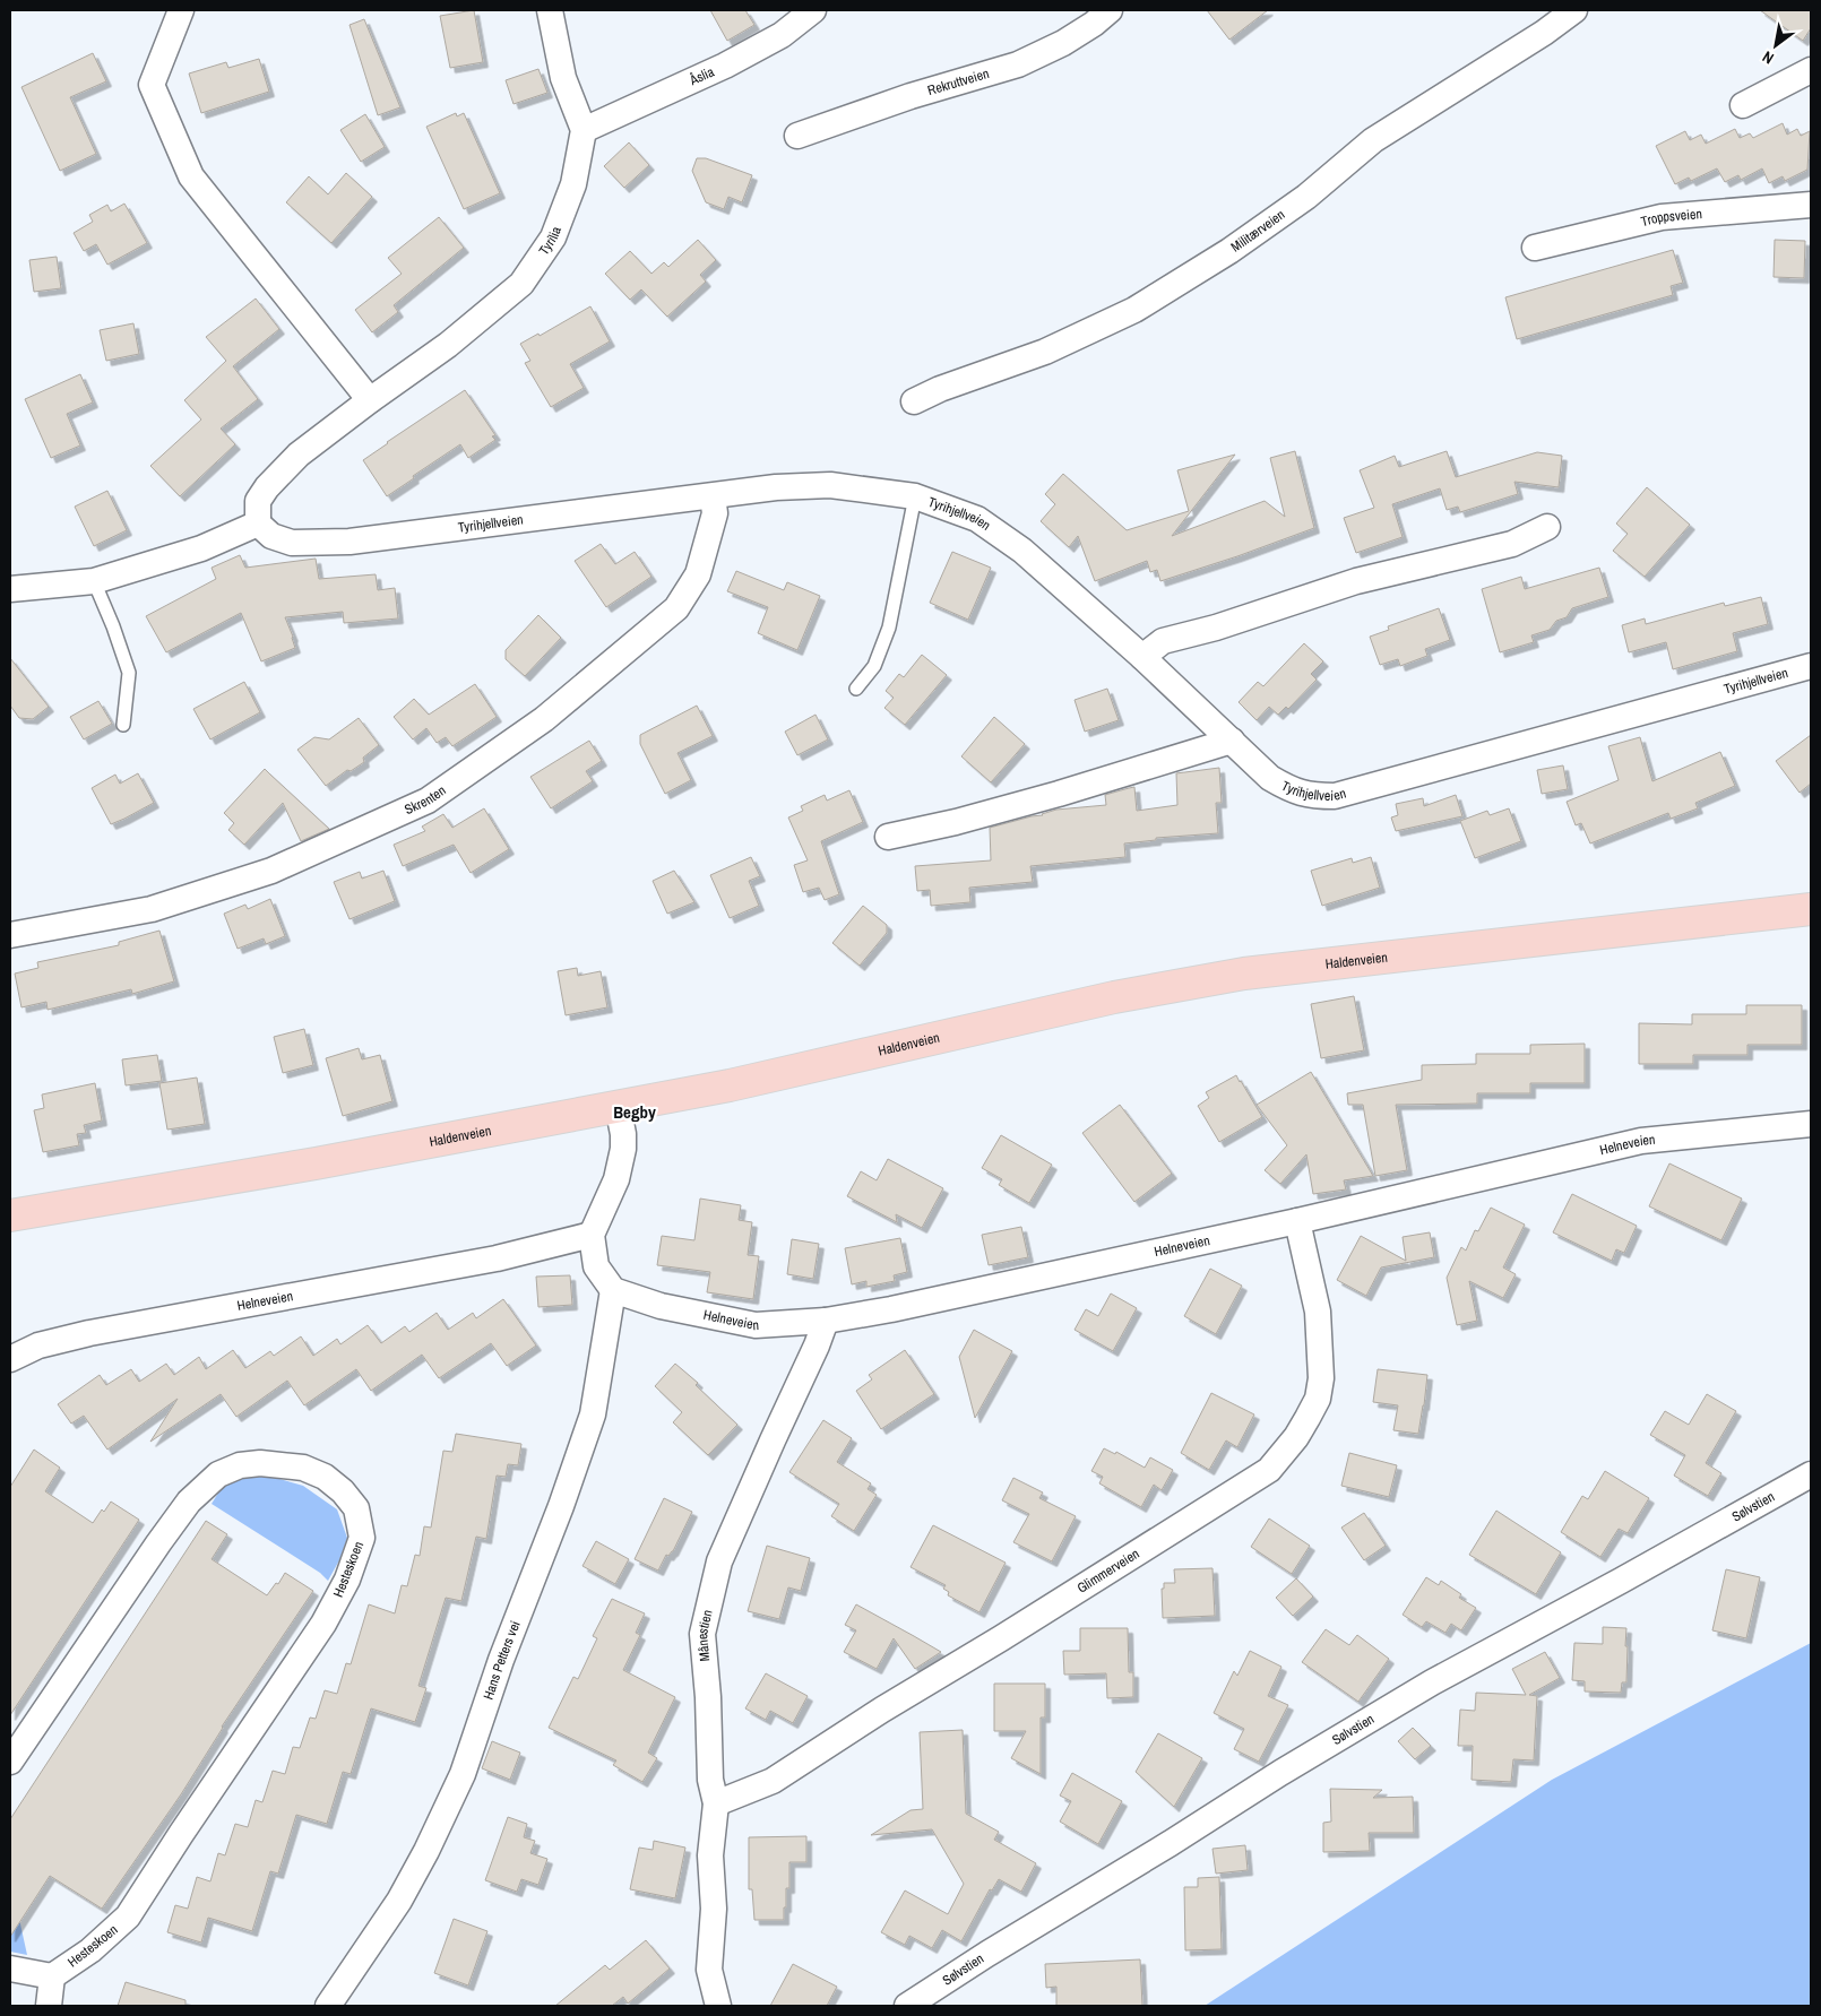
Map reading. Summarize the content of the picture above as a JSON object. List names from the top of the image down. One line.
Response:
{"streets":{"main road":["Haldenveien"],"street":["Åslia","Rekruttveien","Troppsveien","Militærveien","Tyrilia","Tyrihjellveien","Skrenten","Helneveien","Sølvstien","Hesteskoen","Glimmerveien","Månestien","Hans Petters vei"]},"crossings":[["Åslia","Tyrilia"],["Tyrilia","Tyrihjellveien"],["Tyrihjellveien","Skrenten"],["Helneveien","Glimmerveien"],["Helneveien","Månestien"],["Helneveien","Hans Petters vei"],["Glimmerveien","Månestien"]],"districts":["Begby"],"north":"bottom left"}
